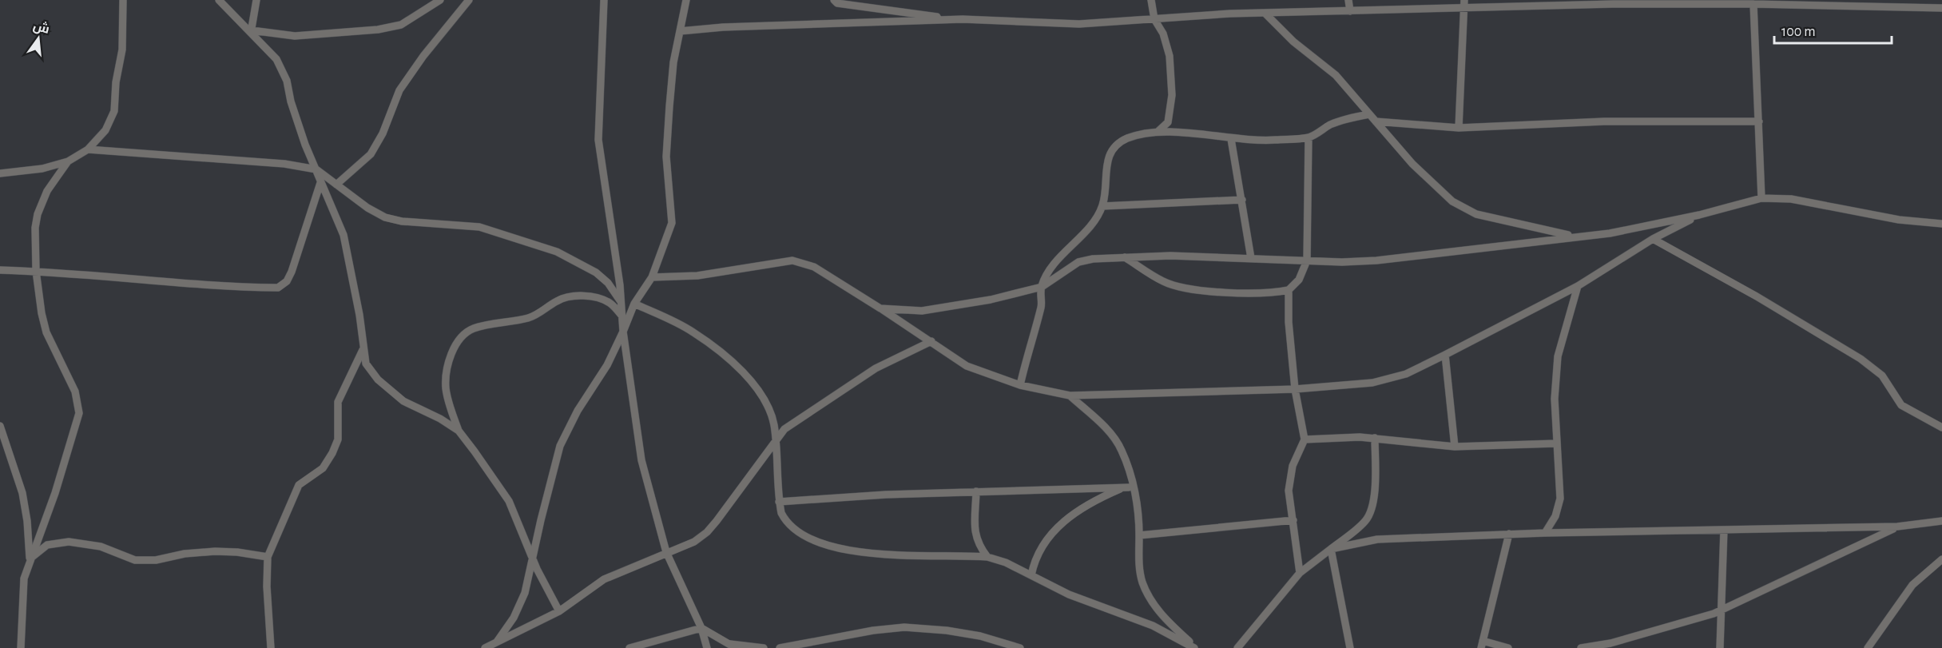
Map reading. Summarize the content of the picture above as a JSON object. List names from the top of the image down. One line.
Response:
{"scale_bar":"100 m","north":"top"}
